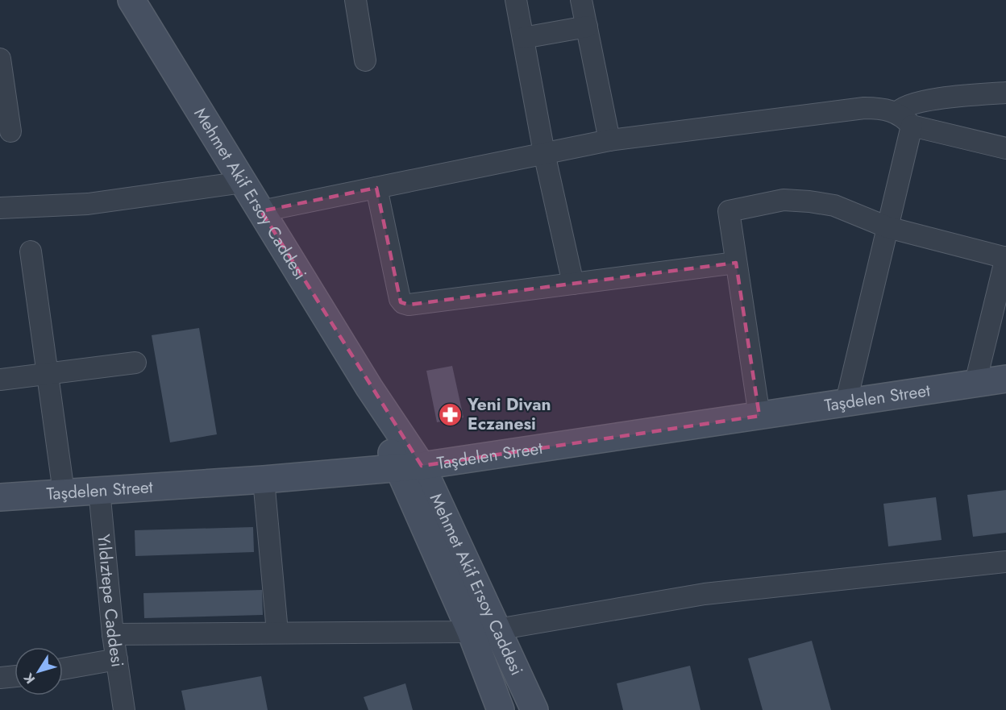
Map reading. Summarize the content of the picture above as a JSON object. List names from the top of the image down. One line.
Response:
{"streets":{"main road":["Mehmet Akif Ersoy Caddesi","Taşdelen Street"],"street":["Yıldıztepe Caddesi"]},"crossings":[["Mehmet Akif Ersoy Caddesi","Taşdelen Street"],["Taşdelen Street","Yıldıztepe Caddesi"]],"places":{"pharmacy":["Yeni Divan Eczanesi"]},"north":"bottom left"}
